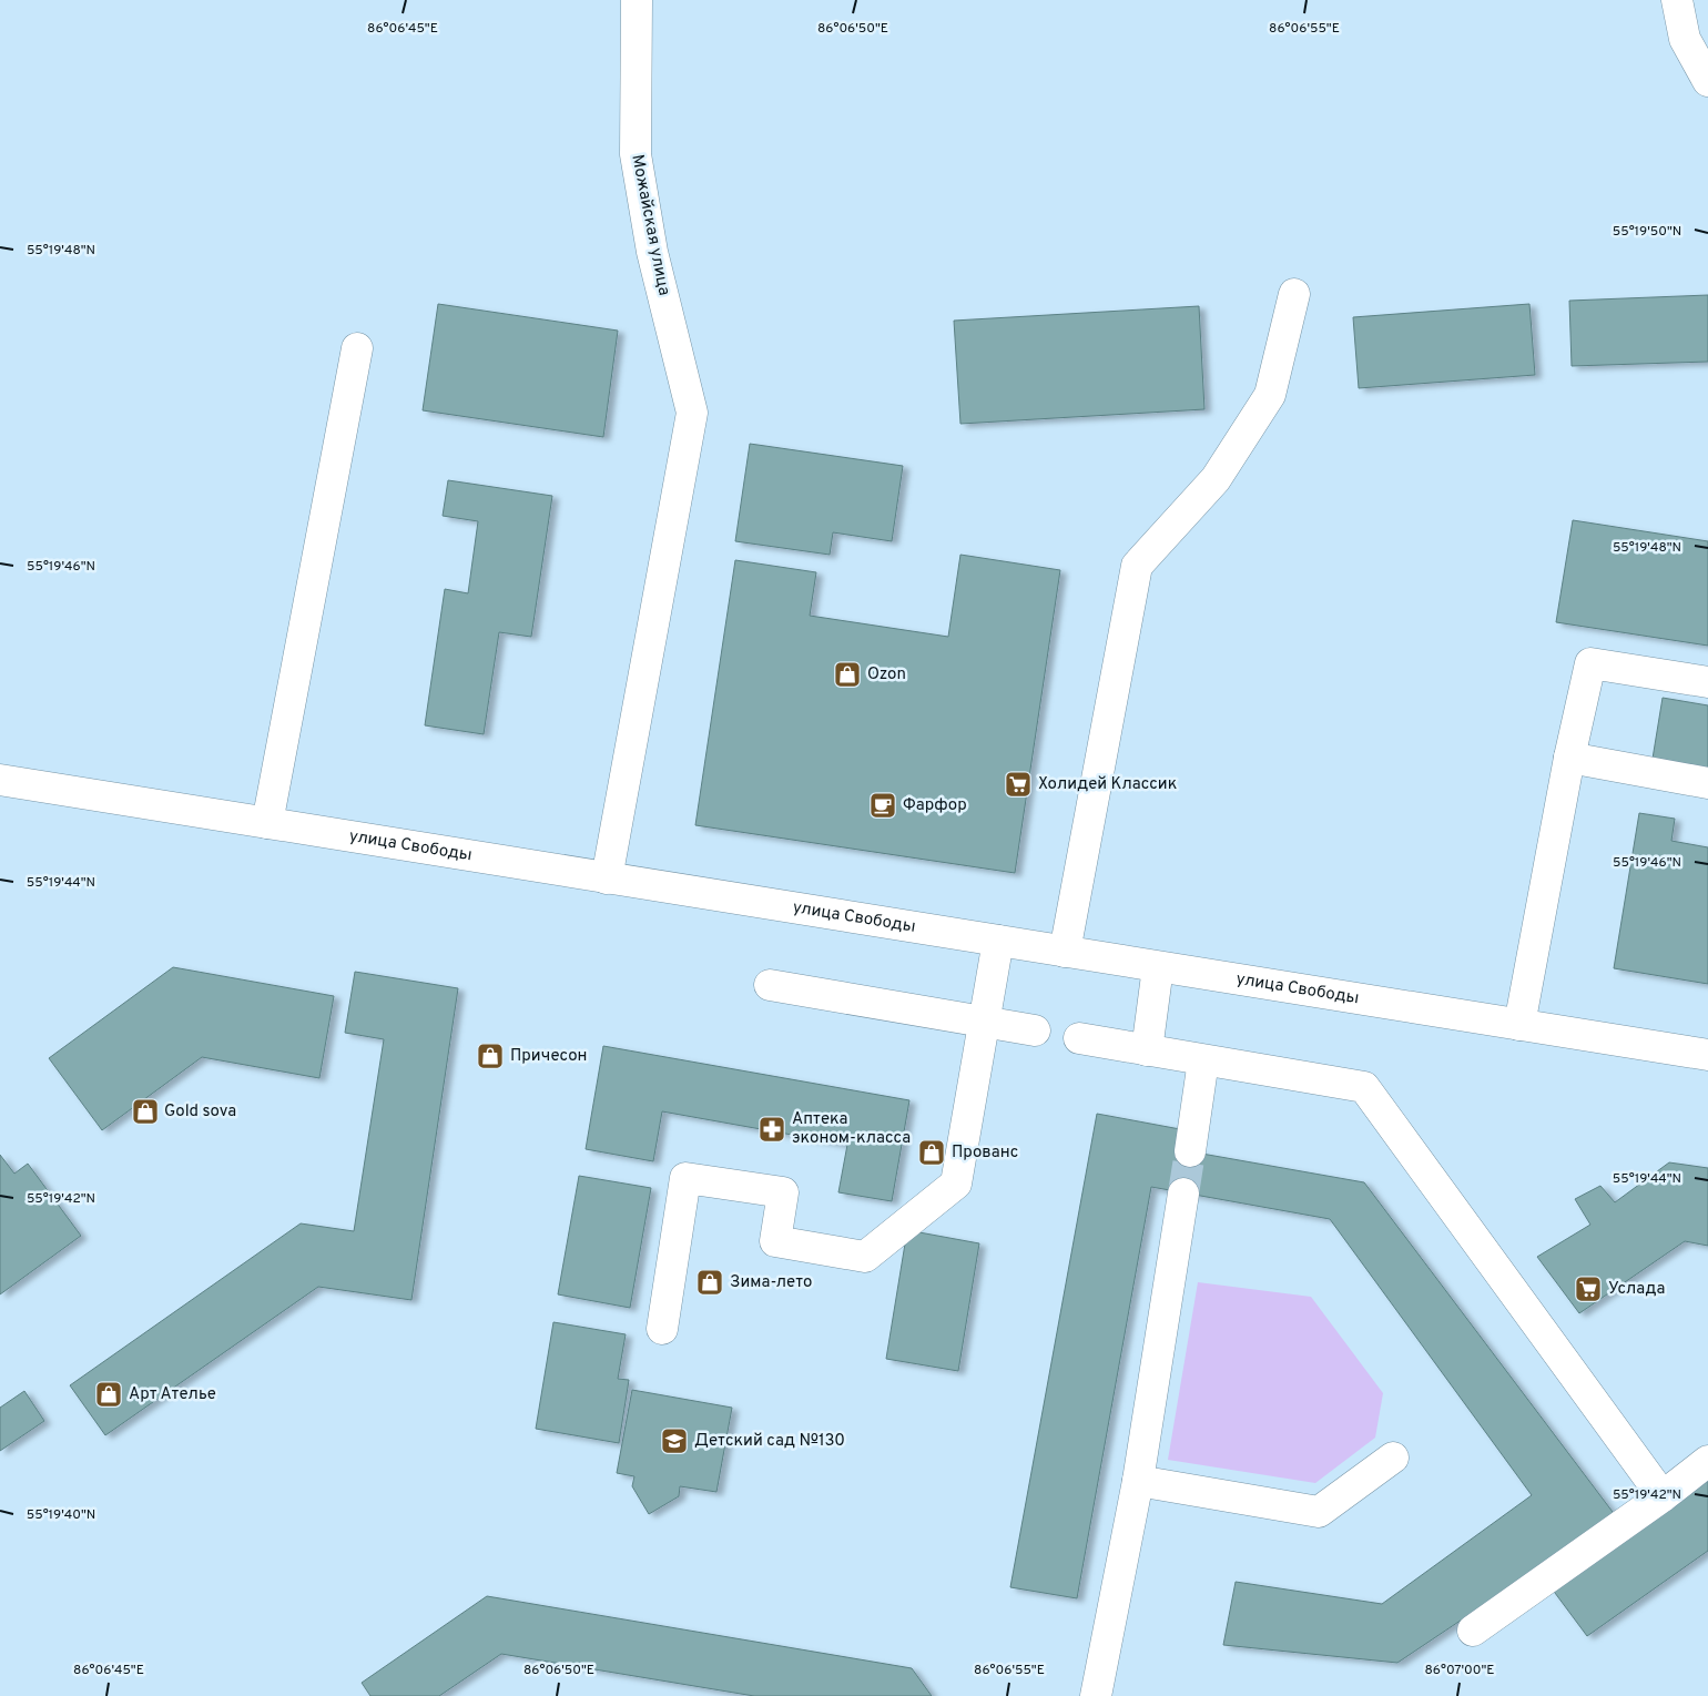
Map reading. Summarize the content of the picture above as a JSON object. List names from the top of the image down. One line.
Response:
{"streets":{"street":["Можайская улица","улица Свободы"]},"crossings":[["Можайская улица","улица Свободы"]],"places":{"shop":["Ozon","Причесон","Gold sova","Прованс","Зима-лето","Арт Ателье"],"supermarket":["Холидей Классик","Услада"],"cafe":["Фарфор"],"pharmacy":["Аптека эконом-класса"],"school or university":["Детский сад №130"]},"coordinates":["86°06'45\"E","86°06'50\"E","86°06'55\"E","55°19'50\"N","55°19'48\"N","55°19'46\"N","55°19'44\"N","55°19'42\"N","55°19'40\"N","86°07'00\"E"]}
